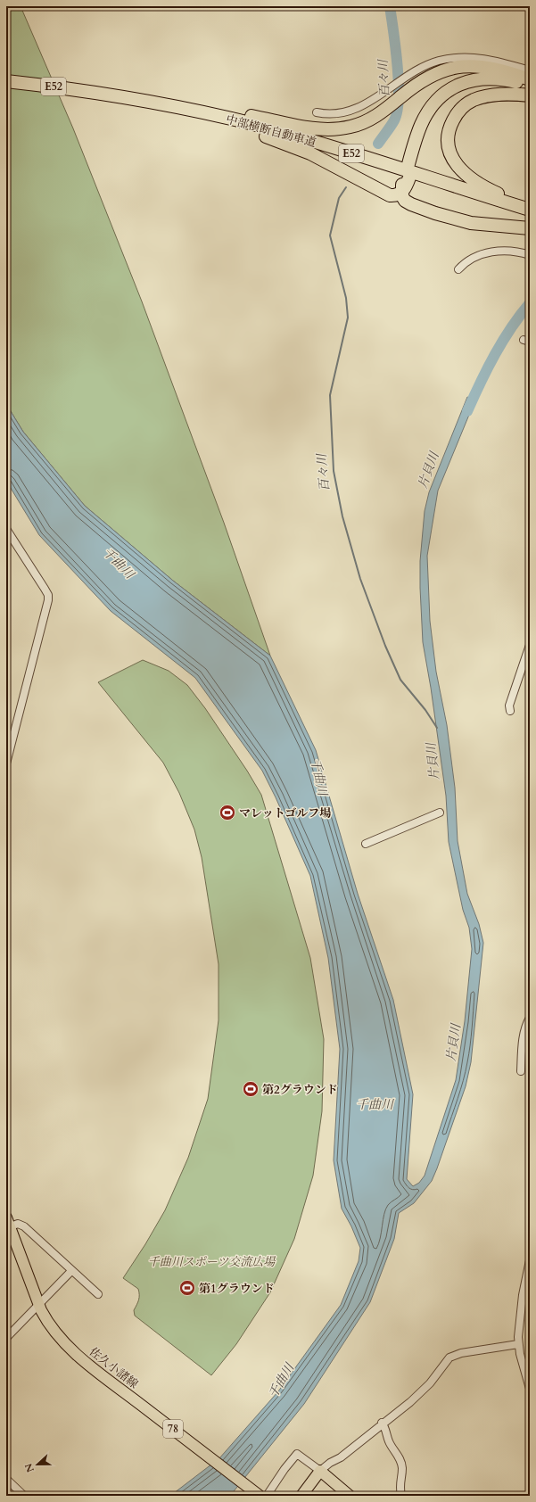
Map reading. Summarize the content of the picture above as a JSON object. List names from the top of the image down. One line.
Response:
{"streets":{"highway":["E52","中部横断自動車道"],"main road":["佐久小諸線","78"]},"water":["百々川","片貝川","千曲川"],"parks":["千曲川スポーツ交流広場"],"places":{"sports":["マレットゴルフ場","第2グラウンド","第1グラウンド"]},"north":"left"}
